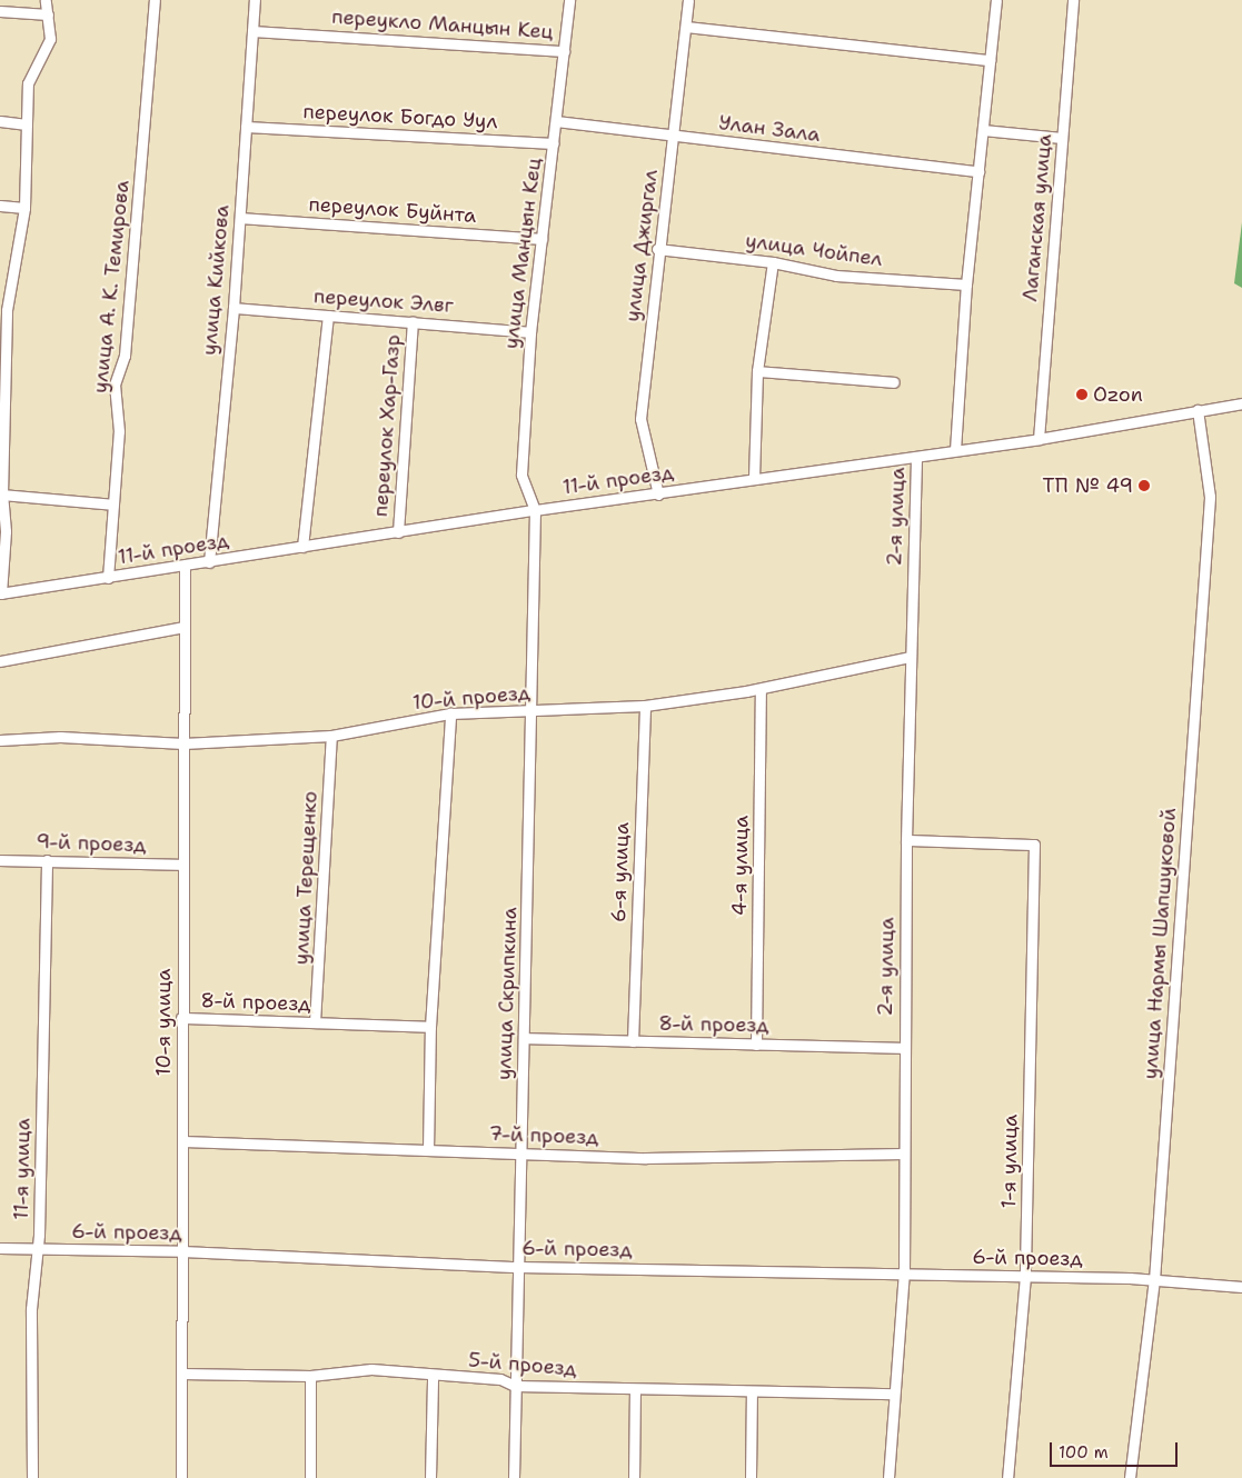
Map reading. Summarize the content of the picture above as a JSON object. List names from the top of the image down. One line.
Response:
{"streets":{"street":["переукло Манцын Кец","переулок Богдо Уул","Улан Зала","переулок Буйнта","Лаганская улица","улица Джиргал","улица Чойпел","улица Манцын Кец","улица Кийкова","улица А. К. Темирова","переулок Элвг","переулок Хар-Газр","11-й проезд","2-я улица","10-й проезд","9-й проезд","4-я улица","6-я улица","улица Терещенко","улица Нармы Шапшуковой","улица Скрипкина","8-й проезд","10-я улица","7-й проезд","1-я улица","11-я улица","6-й проезд","5-й проезд"]},"crossings":[["переукло Манцын Кец","улица Манцын Кец"],["переукло Манцын Кец","улица Кийкова"],["переулок Богдо Уул","улица Манцын Кец"],["переулок Богдо Уул","улица Кийкова"],["Улан Зала","улица Джиргал"],["Улан Зала","улица Манцын Кец"],["переулок Буйнта","улица Манцын Кец"],["переулок Буйнта","улица Кийкова"],["Лаганская улица","11-й проезд"],["улица Джиргал","улица Чойпел"],["улица Джиргал","11-й проезд"],["улица Манцын Кец","переулок Элвг"],["улица Манцын Кец","11-й проезд"],["улица Манцын Кец","улица Скрипкина"],["улица Кийкова","переулок Элвг"],["улица Кийкова","11-й проезд"],["улица А. К. Темирова","11-й проезд"],["переулок Элвг","переулок Хар-Газр"],["переулок Хар-Газр","11-й проезд"],["11-й проезд","2-я улица"],["11-й проезд","улица Нармы Шапшуковой"],["11-й проезд","улица Скрипкина"],["11-й проезд","10-я улица"],["2-я улица","10-й проезд"],["2-я улица","8-й проезд"],["2-я улица","7-й проезд"],["2-я улица","1-я улица"],["2-я улица","6-й проезд"],["2-я улица","5-й проезд"],["10-й проезд","4-я улица"],["10-й проезд","6-я улица"],["10-й проезд","улица Терещенко"],["10-й проезд","улица Скрипкина"],["10-й проезд","10-я улица"],["9-й проезд","10-я улица"],["9-й проезд","11-я улица"],["4-я улица","8-й проезд"],["6-я улица","8-й проезд"],["улица Терещенко","8-й проезд"],["улица Нармы Шапшуковой","6-й проезд"],["улица Скрипкина","8-й проезд"],["улица Скрипкина","7-й проезд"],["улица Скрипкина","6-й проезд"],["улица Скрипкина","5-й проезд"],["8-й проезд","10-я улица"],["10-я улица","7-й проезд"],["10-я улица","6-й проезд"],["10-я улица","5-й проезд"],["1-я улица","6-й проезд"],["11-я улица","6-й проезд"]],"places":["Ozon","ТП № 49"],"scale_bar":"100 m"}
